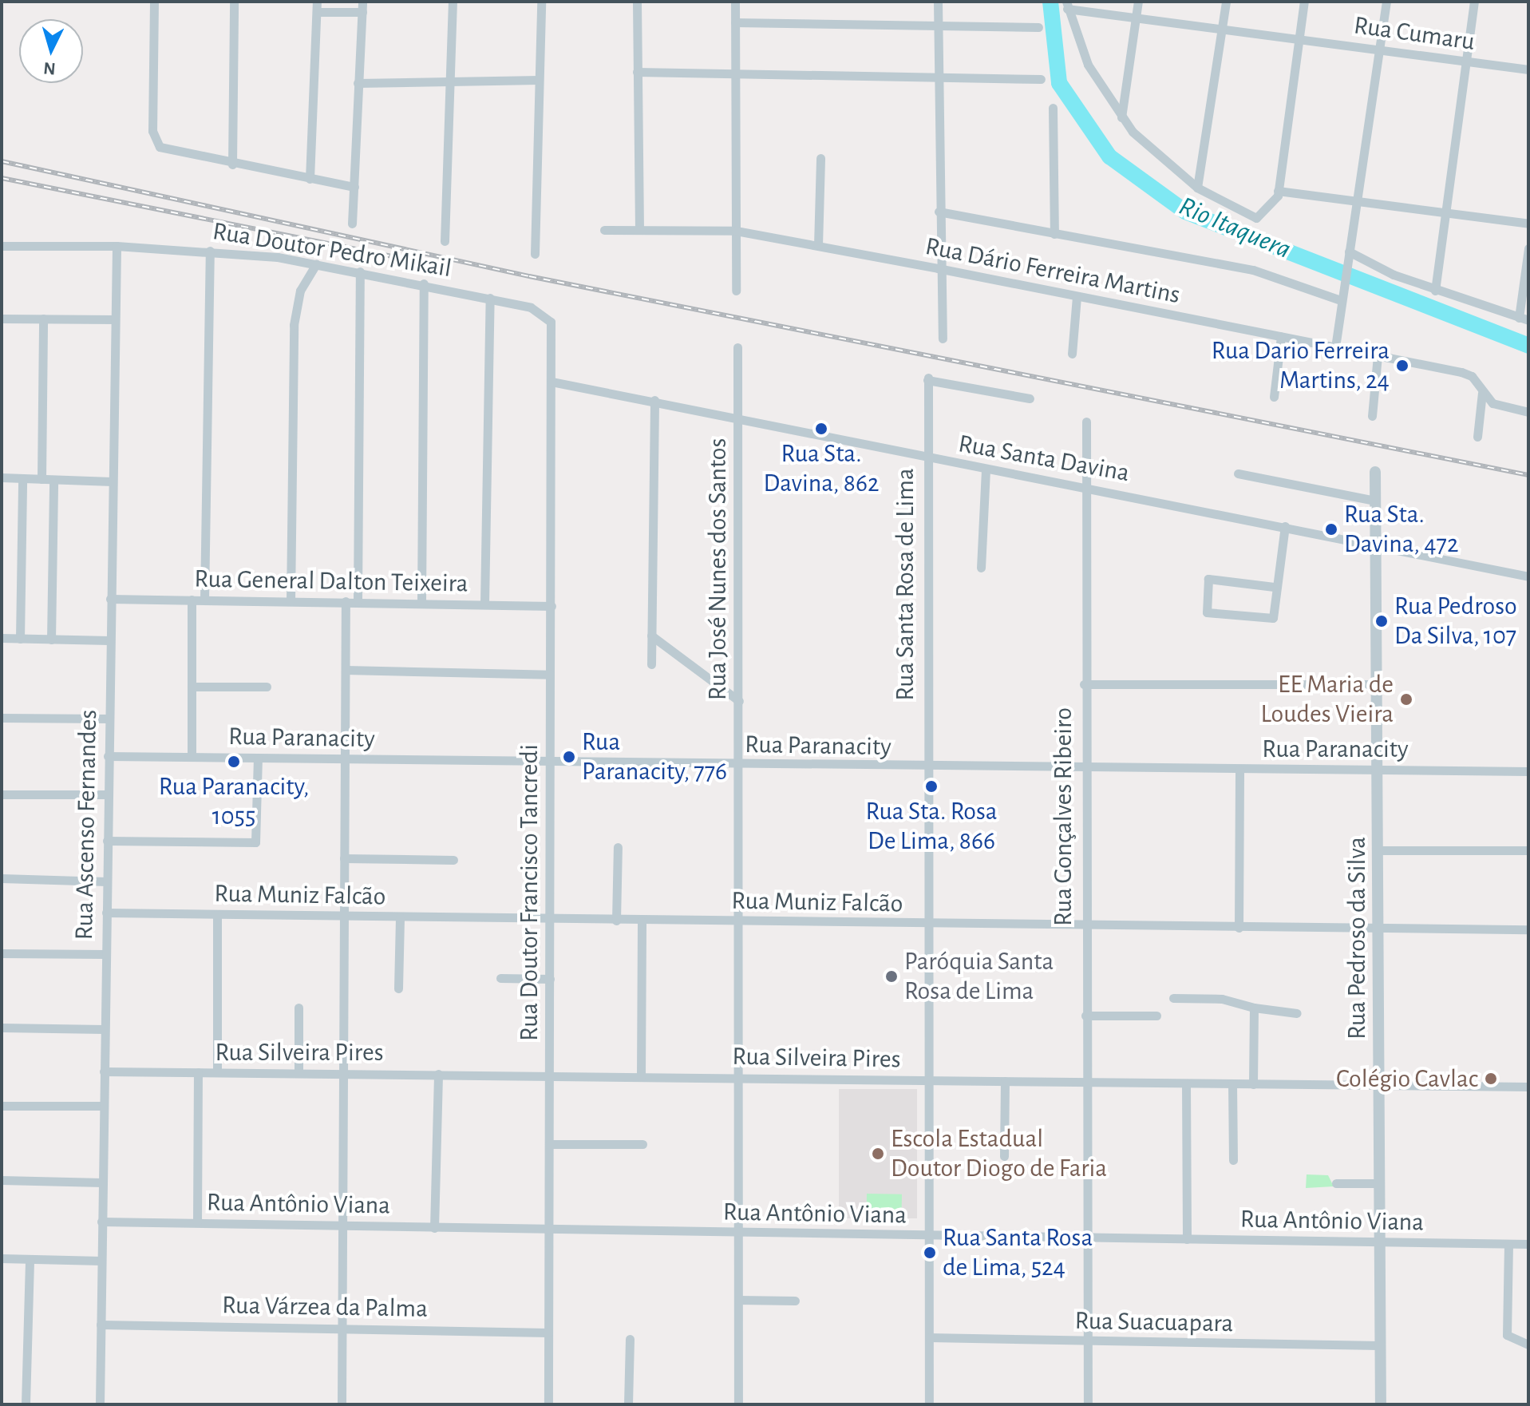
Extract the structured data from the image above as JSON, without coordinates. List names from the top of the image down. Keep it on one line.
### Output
{"streets":{"street":["Rua Cumaru","Rua Doutor Pedro Mikail","Rua Dário Ferreira Martins","Rua Santa Davina","Rua José Nunes dos Santos","Rua General Dalton Teixeira","Rua Santa Rosa de Lima","Rua Paranacity","Rua Gonçalves Ribeiro","Rua Ascenso Fernandes","Rua Doutor Francisco Tancredi","Rua Muniz Falcão","Rua Pedroso da Silva","Rua Silveira Pires","Rua Antônio Viana","Rua Várzea da Palma","Rua Suacuapara"]},"crossings":[["Rua Doutor Pedro Mikail","Rua Santa Davina"],["Rua Doutor Pedro Mikail","Rua Ascenso Fernandes"],["Rua Doutor Pedro Mikail","Rua Doutor Francisco Tancredi"],["Rua Santa Davina","Rua José Nunes dos Santos"],["Rua Santa Davina","Rua Santa Rosa de Lima"],["Rua Santa Davina","Rua Gonçalves Ribeiro"],["Rua Santa Davina","Rua Doutor Francisco Tancredi"],["Rua Santa Davina","Rua Pedroso da Silva"],["Rua José Nunes dos Santos","Rua Paranacity"],["Rua José Nunes dos Santos","Rua Muniz Falcão"],["Rua José Nunes dos Santos","Rua Silveira Pires"],["Rua José Nunes dos Santos","Rua Antônio Viana"],["Rua General Dalton Teixeira","Rua Ascenso Fernandes"],["Rua General Dalton Teixeira","Rua Doutor Francisco Tancredi"],["Rua Santa Rosa de Lima","Rua Paranacity"],["Rua Santa Rosa de Lima","Rua Muniz Falcão"],["Rua Santa Rosa de Lima","Rua Silveira Pires"],["Rua Santa Rosa de Lima","Rua Antônio Viana"],["Rua Santa Rosa de Lima","Rua Suacuapara"],["Rua Paranacity","Rua Gonçalves Ribeiro"],["Rua Paranacity","Rua Ascenso Fernandes"],["Rua Paranacity","Rua Doutor Francisco Tancredi"],["Rua Paranacity","Rua Pedroso da Silva"],["Rua Gonçalves Ribeiro","Rua Muniz Falcão"],["Rua Gonçalves Ribeiro","Rua Silveira Pires"],["Rua Gonçalves Ribeiro","Rua Antônio Viana"],["Rua Gonçalves Ribeiro","Rua Suacuapara"],["Rua Ascenso Fernandes","Rua Muniz Falcão"],["Rua Ascenso Fernandes","Rua Silveira Pires"],["Rua Ascenso Fernandes","Rua Antônio Viana"],["Rua Ascenso Fernandes","Rua Várzea da Palma"],["Rua Doutor Francisco Tancredi","Rua Muniz Falcão"],["Rua Doutor Francisco Tancredi","Rua Silveira Pires"],["Rua Doutor Francisco Tancredi","Rua Antônio Viana"],["Rua Doutor Francisco Tancredi","Rua Várzea da Palma"],["Rua Muniz Falcão","Rua Pedroso da Silva"],["Rua Pedroso da Silva","Rua Silveira Pires"],["Rua Pedroso da Silva","Rua Antônio Viana"],["Rua Pedroso da Silva","Rua Suacuapara"]],"water":["Rio Itaquera"],"places":["Rua Dario Ferreira Martins, 24","Rua Sta. Davina, 862","Rua Sta. Davina, 472","Rua Pedroso Da Silva, 107","EE Maria de Loudes Vieira","Rua Paranacity, 776","Rua Paranacity, 1055","Rua Sta. Rosa De Lima, 866","Paróquia Santa Rosa de Lima","Colégio Cavlac","Escola Estadual Doutor Diogo de Faria","Rua Santa Rosa de Lima, 524"],"north":"bottom"}
